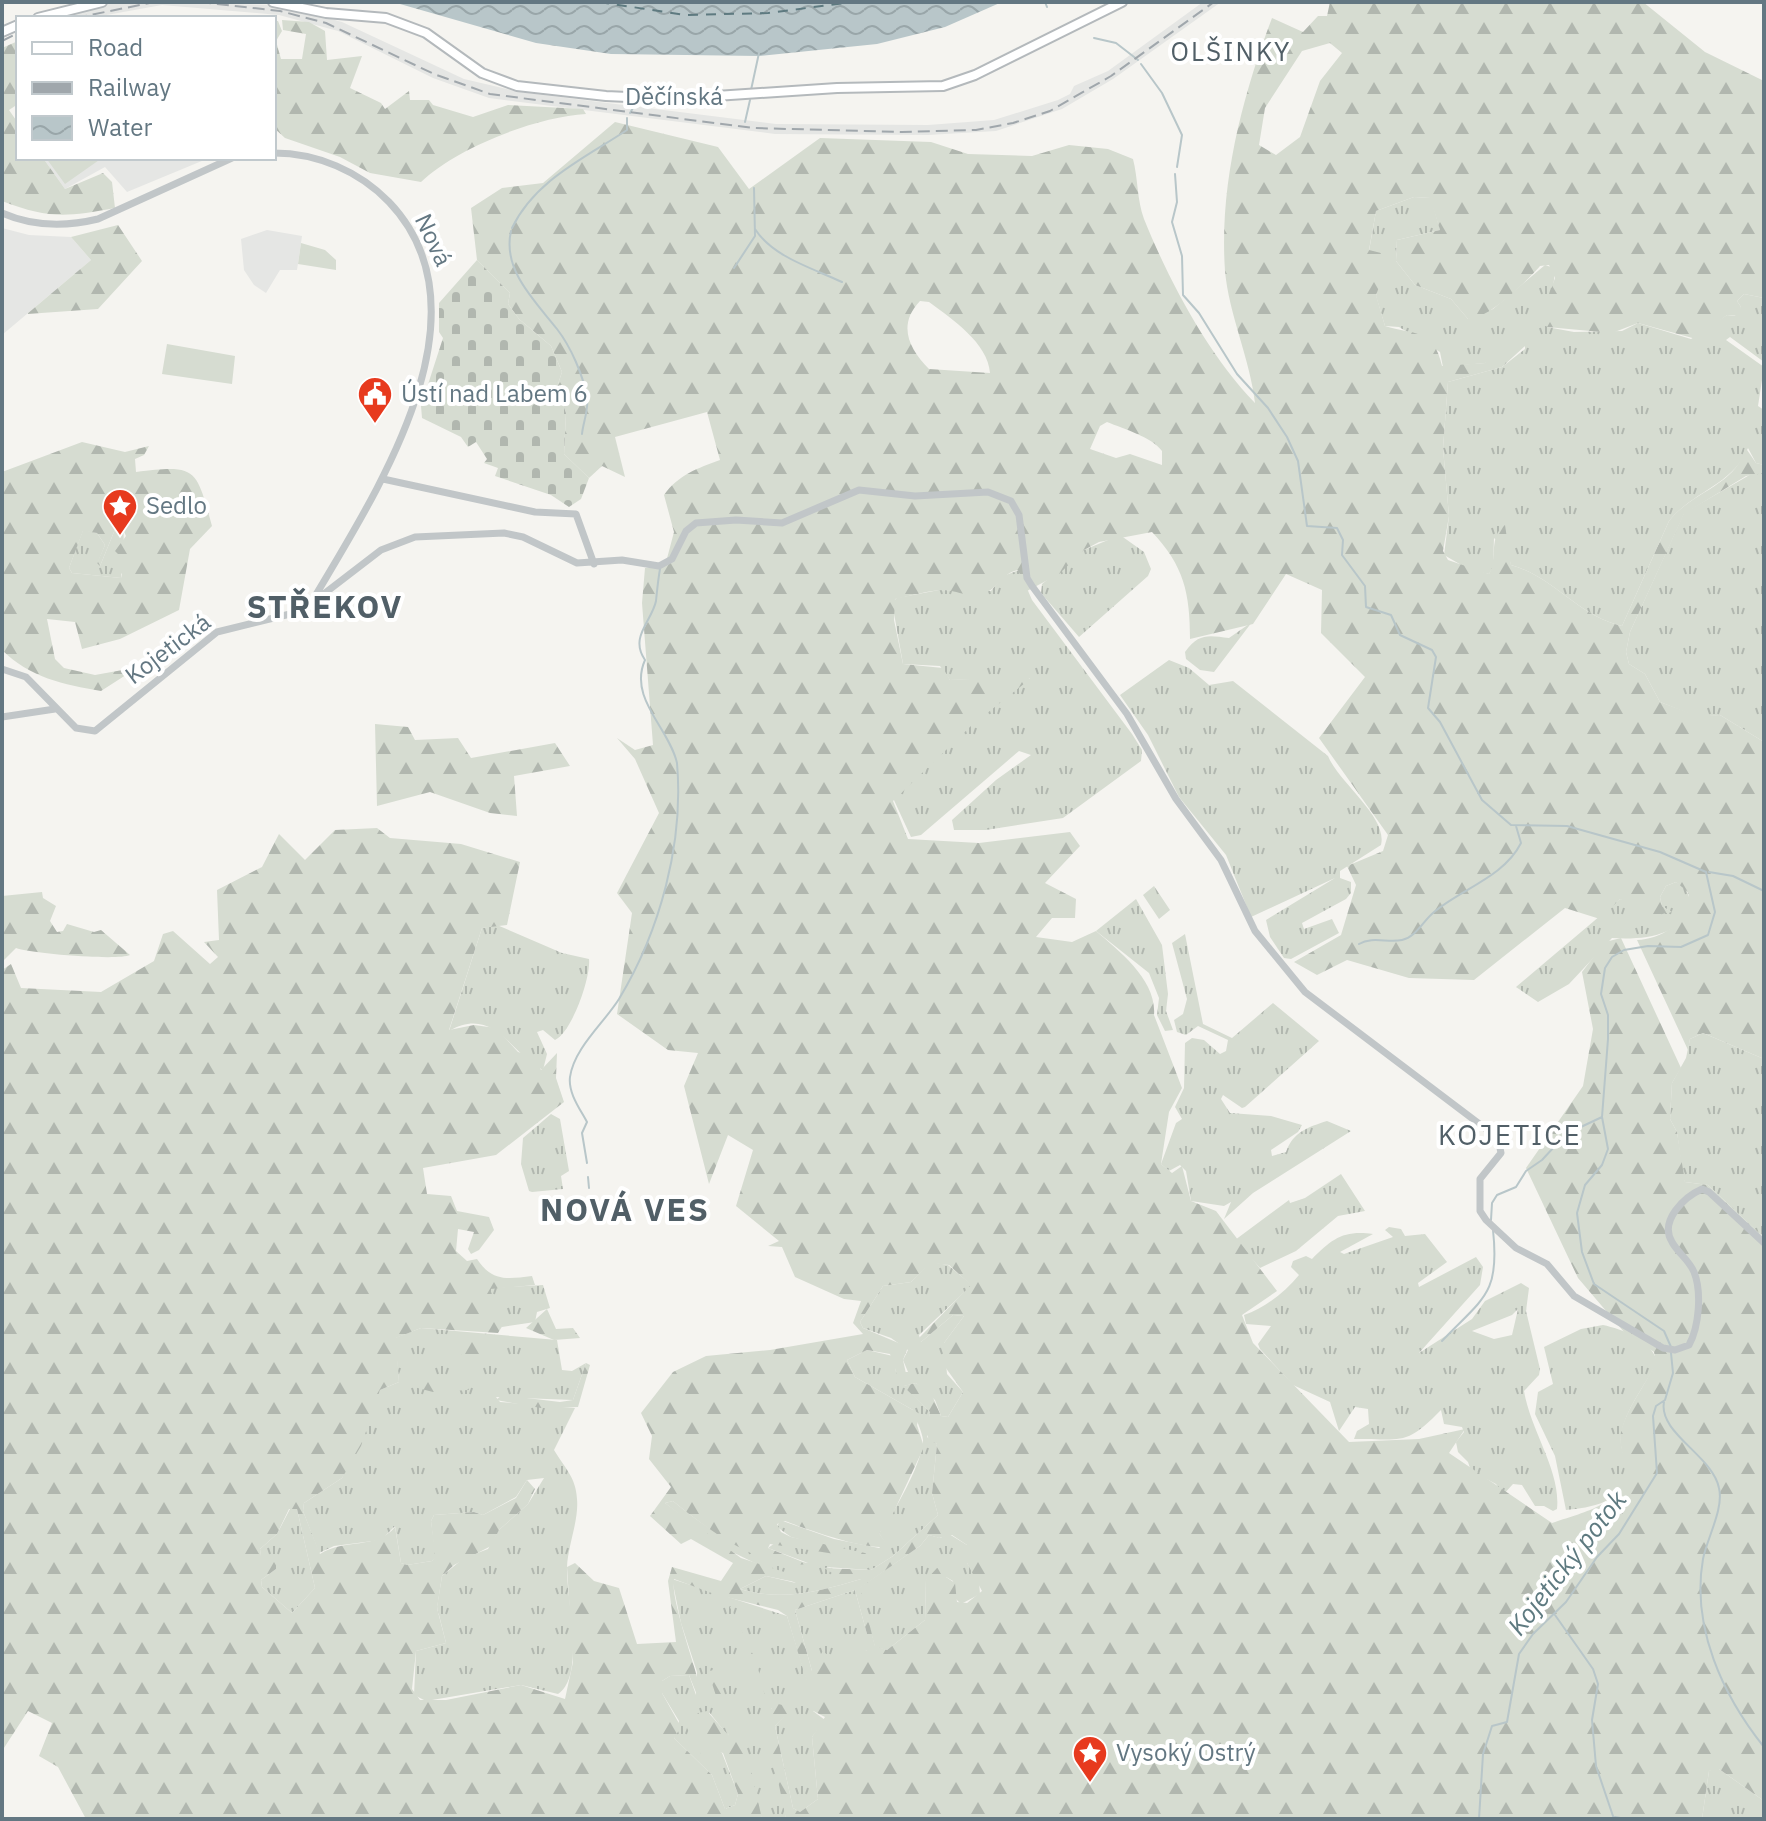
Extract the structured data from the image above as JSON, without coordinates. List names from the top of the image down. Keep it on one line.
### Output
{"streets":{"main road":["Děčínská"],"street":["Nová","Kojetická"]},"crossings":[["Nová","Kojetická"]],"districts":["OLŠINKY","STŘEKOV","KOJETICE","NOVÁ VES"],"water":["Kojetický potok"],"places":{"public building":["Ústí nad Labem 6"],"place":["Sedlo","Vysoký Ostrý"]},"legend":["Road","Railway","Water"]}
